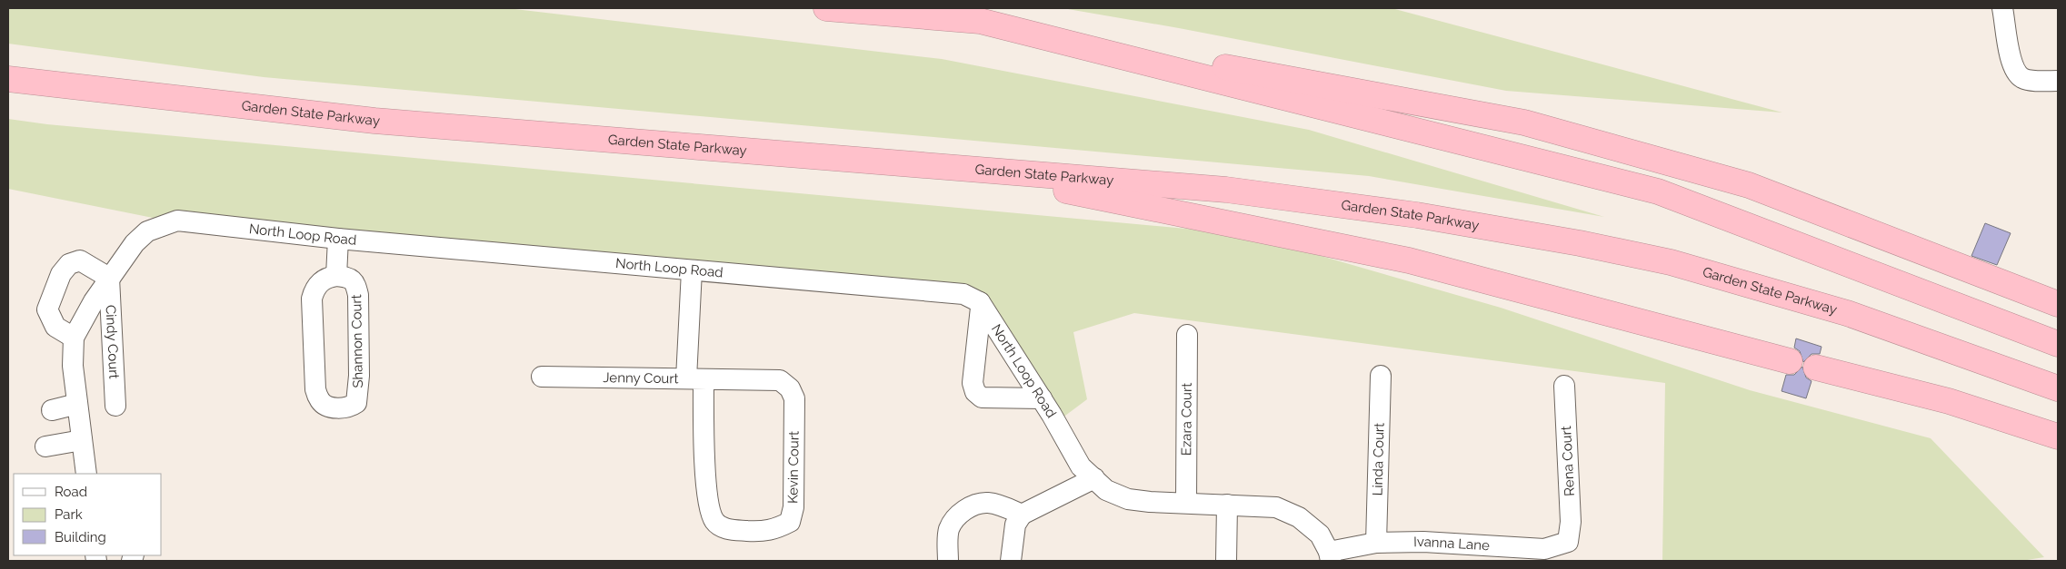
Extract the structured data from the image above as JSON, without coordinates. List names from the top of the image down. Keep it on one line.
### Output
{"streets":{"highway":["Garden State Parkway"],"street":["North Loop Road","Shannon Court","Cindy Court","Jenny Court","Ezara Court","Linda Court","Rena Court","Kevin Court","Ivanna Lane"]},"crossings":[["North Loop Road","Cindy Court"],["North Loop Road","Jenny Court"],["North Loop Road","Ezara Court"],["North Loop Road","Ivanna Lane"],["Jenny Court","Kevin Court"],["Linda Court","Ivanna Lane"],["Rena Court","Ivanna Lane"]],"legend":["Road","Park","Building"]}
